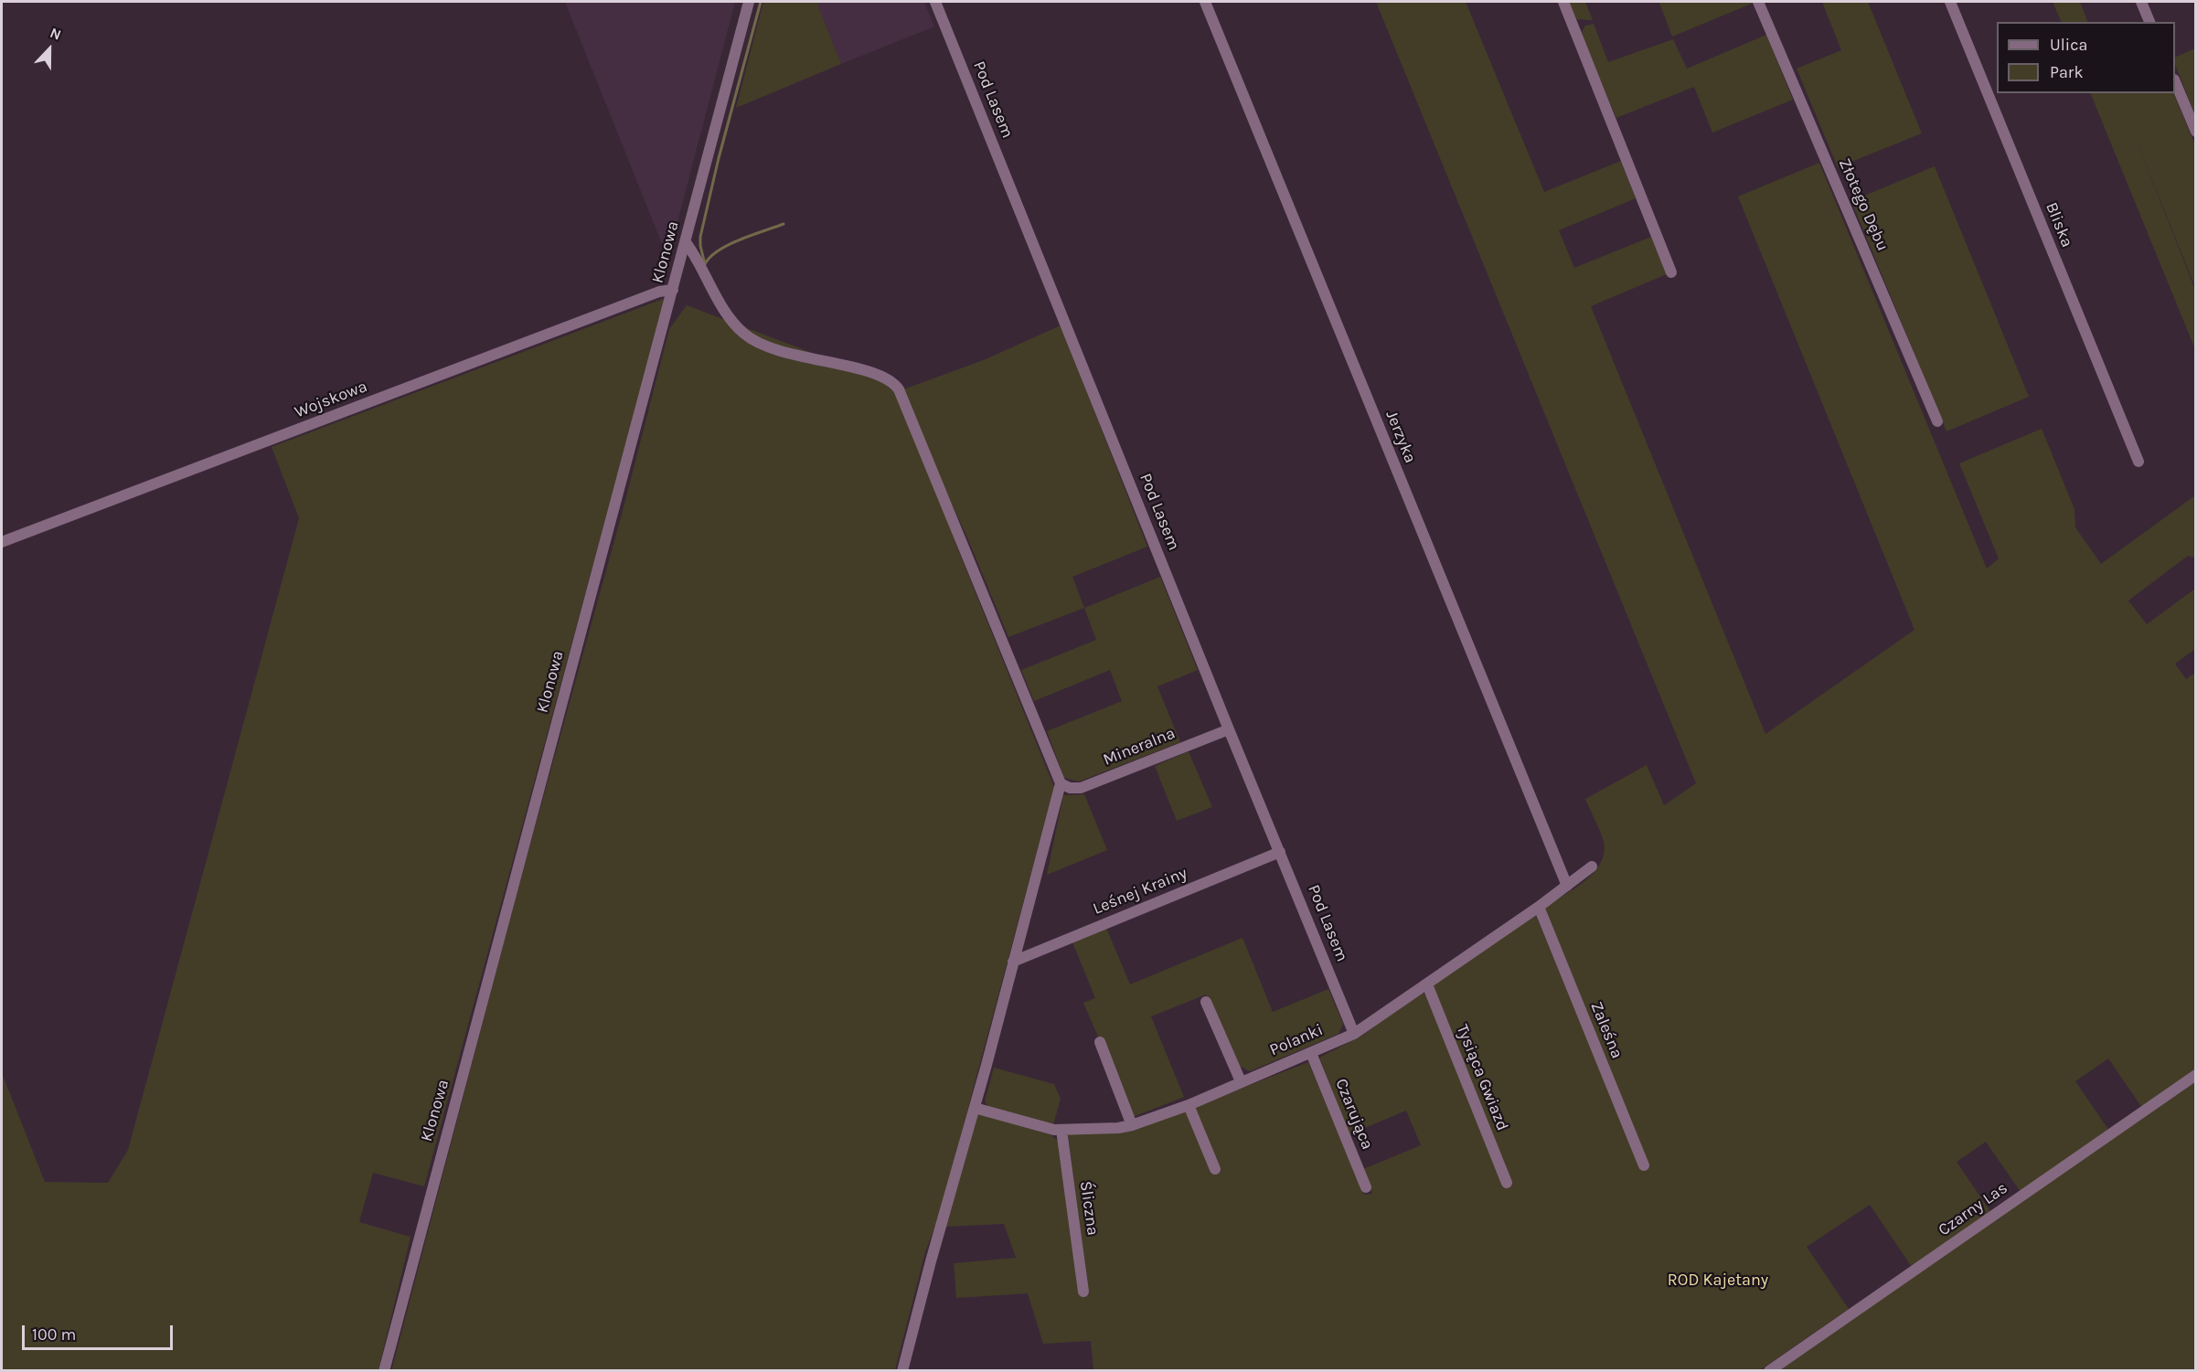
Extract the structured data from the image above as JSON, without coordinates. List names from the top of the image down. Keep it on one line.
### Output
{"streets":{"street":["Pod Lasem","Złotego Dębu","Bliska","Klonowa","Wojskowa","Jerzyka","Mineralna","Leśnej Krainy","Zaleśna","Polanki","Tysiąca Gwiazd","Czarująca","Śliczna","Czarny Las"]},"crossings":[["Pod Lasem","Mineralna"],["Pod Lasem","Leśnej Krainy"],["Pod Lasem","Polanki"],["Klonowa","Wojskowa"],["Jerzyka","Polanki"],["Zaleśna","Polanki"],["Polanki","Tysiąca Gwiazd"],["Polanki","Czarująca"],["Polanki","Śliczna"]],"parks":["ROD Kajetany"],"legend":["Ulica","Park"],"scale_bar":"100 m","north":"top"}
